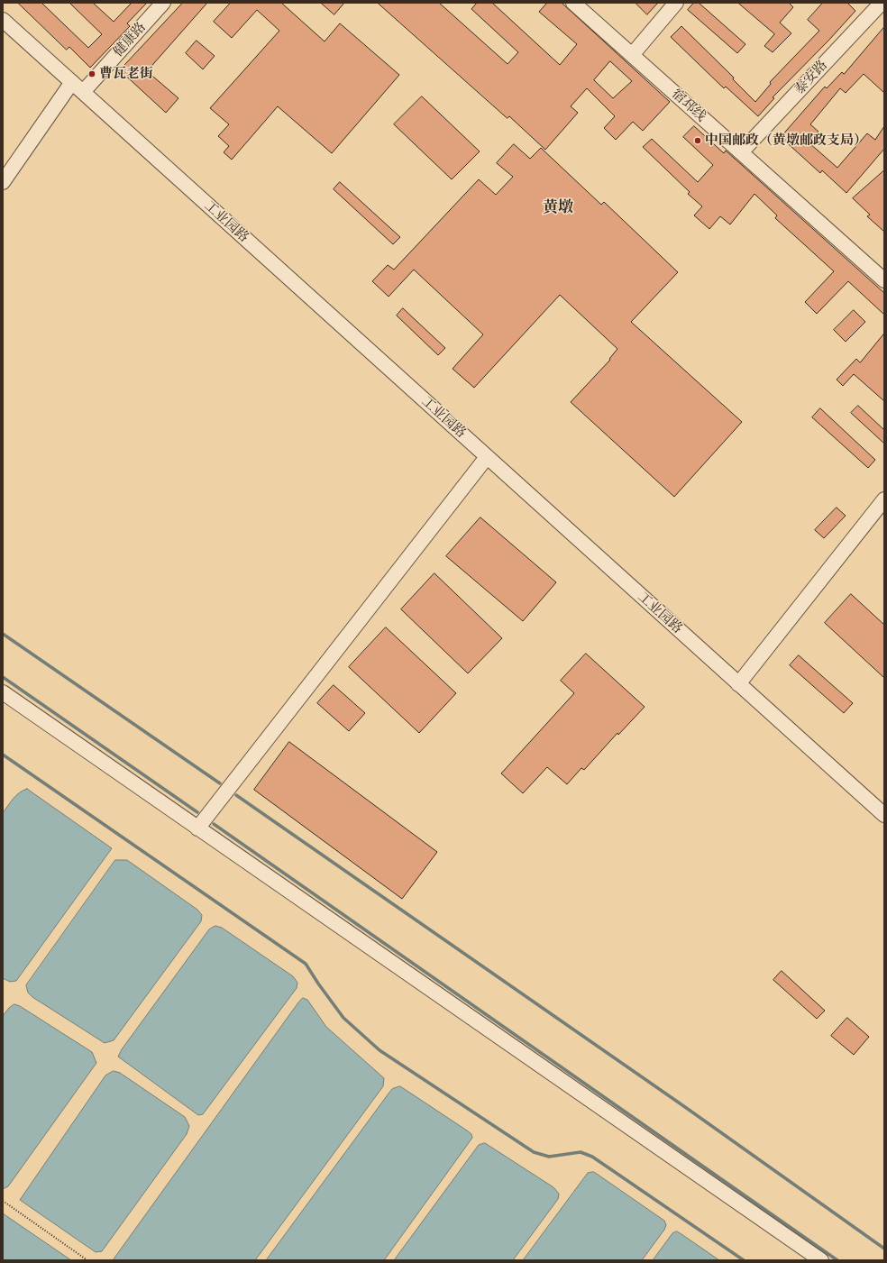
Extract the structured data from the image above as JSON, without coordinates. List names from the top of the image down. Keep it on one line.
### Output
{"streets":{"street":["健康路","泰安路","宿邳线","工业园路"]},"crossings":[["健康路","工业园路"],["泰安路","宿邳线"]],"districts":["黄墩"],"places":["曹瓦老街","中国邮政（黄墩邮政支局）"]}
